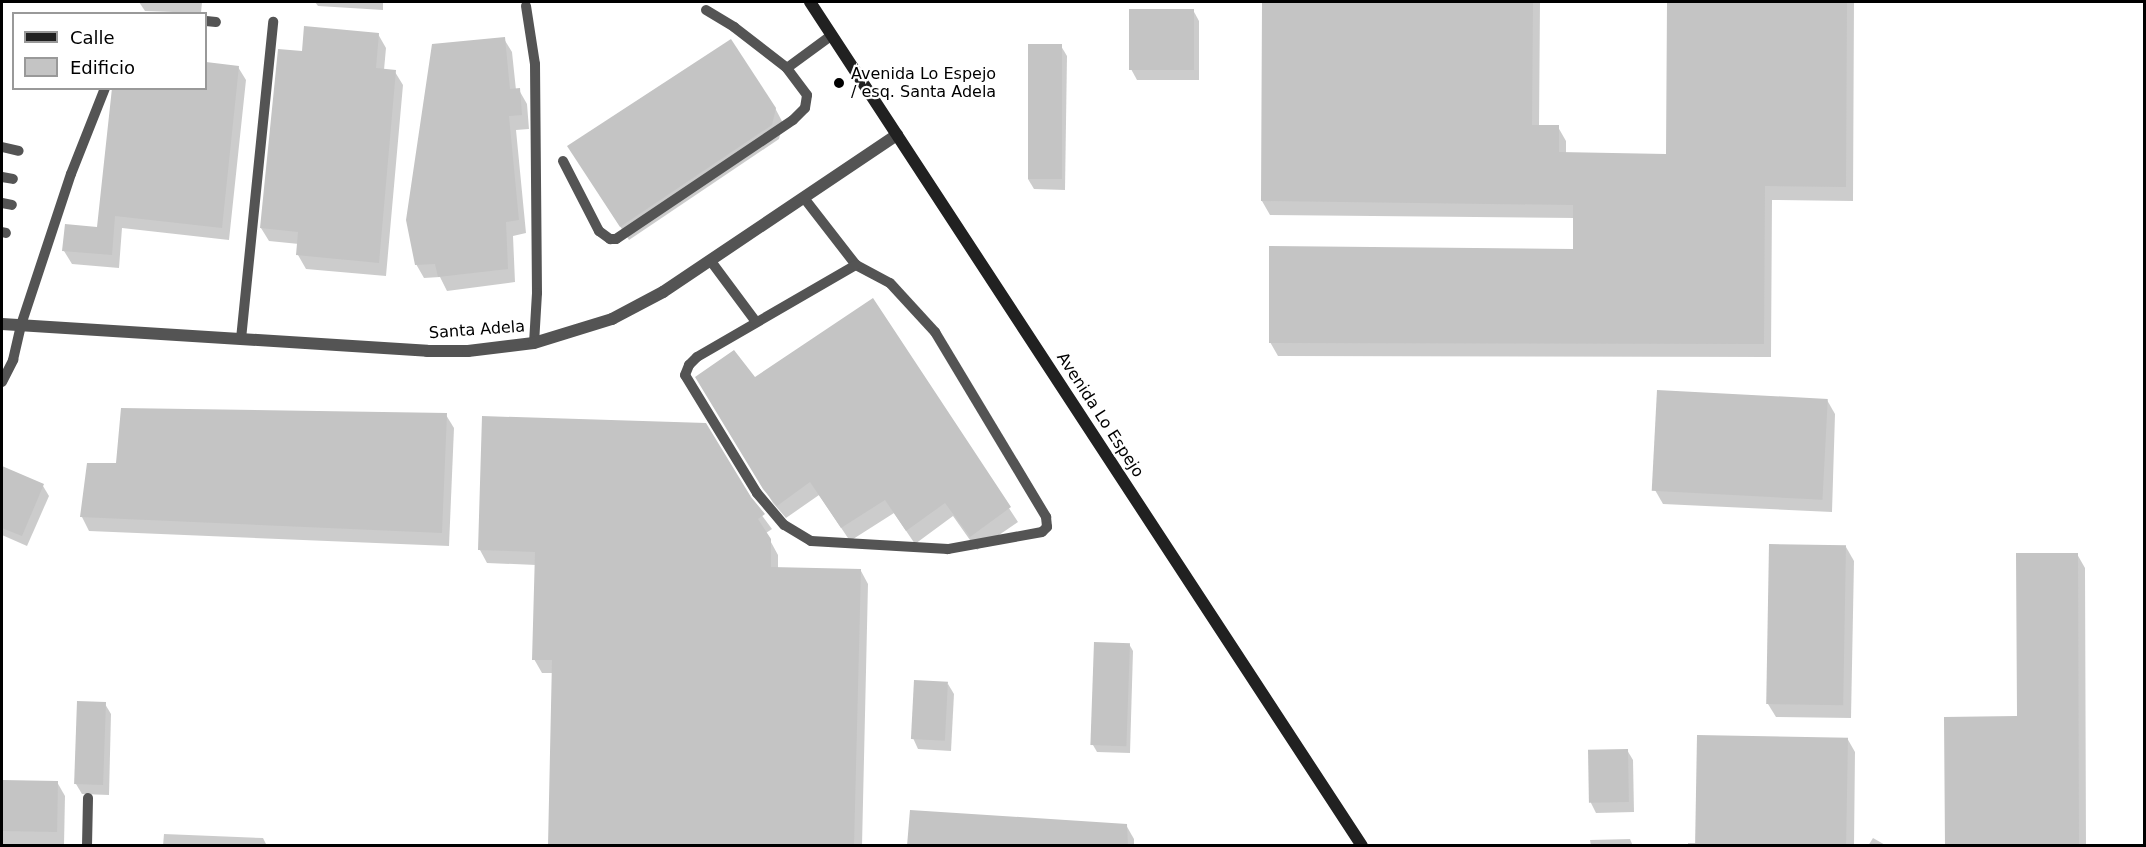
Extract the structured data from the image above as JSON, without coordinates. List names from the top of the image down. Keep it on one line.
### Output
{"streets":{"main road":["Avenida Lo Espejo"],"street":["Santa Adela"]},"crossings":[["Santa Adela","Avenida Lo Espejo"]],"places":["Avenida Lo Espejo / esq. Santa Adela"],"legend":["Calle","Edificio"]}
